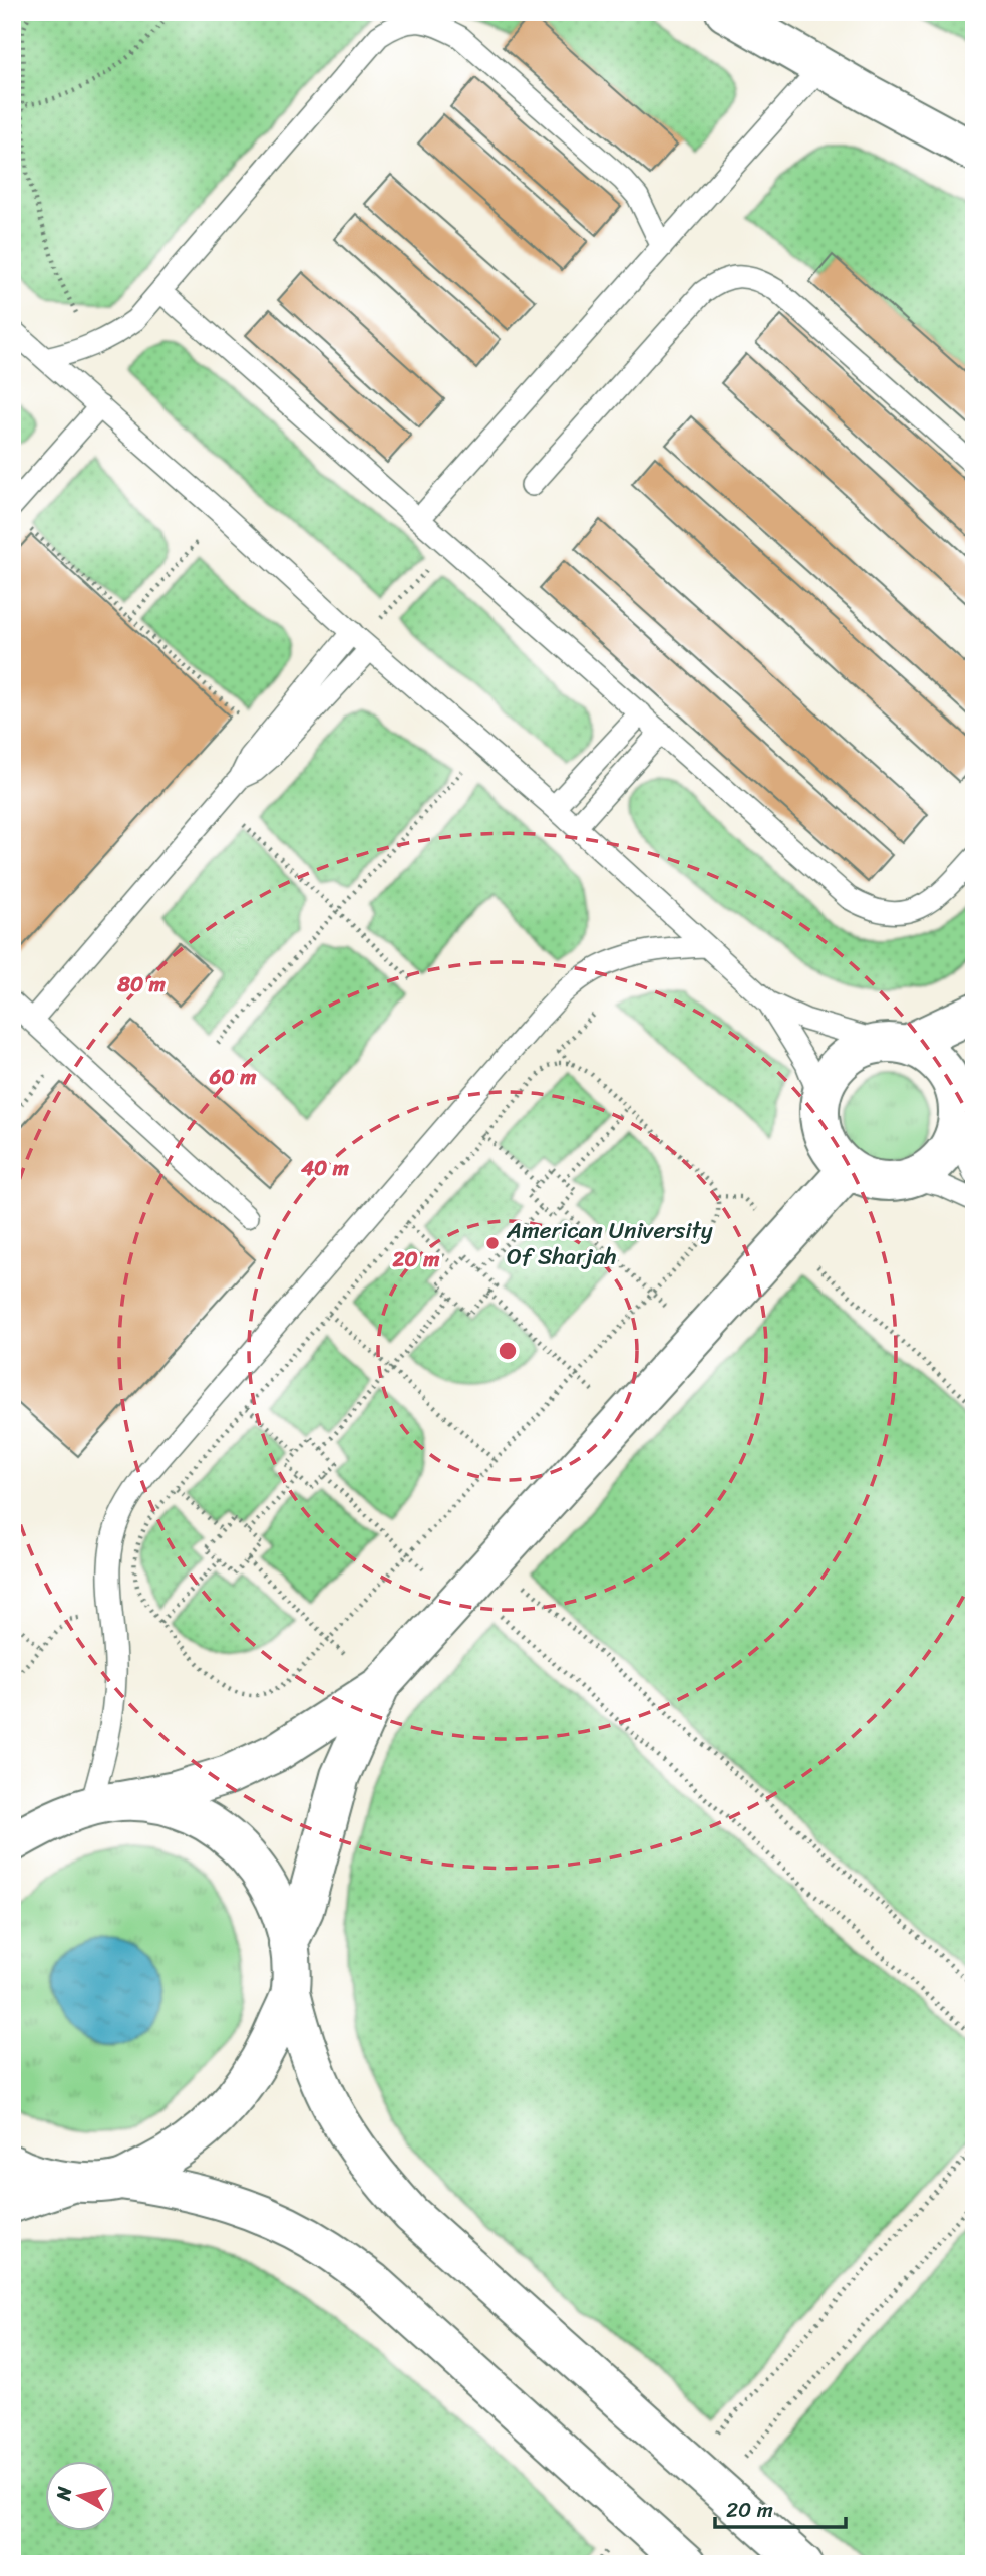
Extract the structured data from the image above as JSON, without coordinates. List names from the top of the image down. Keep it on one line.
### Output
{"places":["American University Of Sharjah"],"scale_bar":"20 m","north":"left","rings":["80 m","60 m","40 m","20 m"]}
